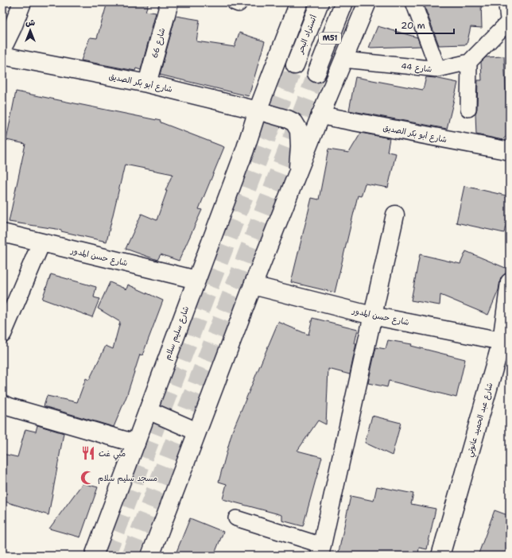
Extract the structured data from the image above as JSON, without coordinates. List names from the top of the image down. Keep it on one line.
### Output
{"streets":{"main road":["أتستراد البحر","M51","شارع 66","شارع أبو بكر الصديق","شارع حسن المدور","شارع سليم سلام","شارع عبد الحميد عانوتي"],"street":["شارع 44"]},"crossings":[["شارع 66","شارع أبو بكر الصديق"],["شارع أبو بكر الصديق","شارع سليم سلام"],["شارع حسن المدور","شارع سليم سلام"],["شارع حسن المدور","شارع عبد الحميد عانوتي"]],"places":{"restaurant":["مبي غت"],"mosque":["مسجد سليم سلام"]},"scale_bar":"20 m","north":"top"}
